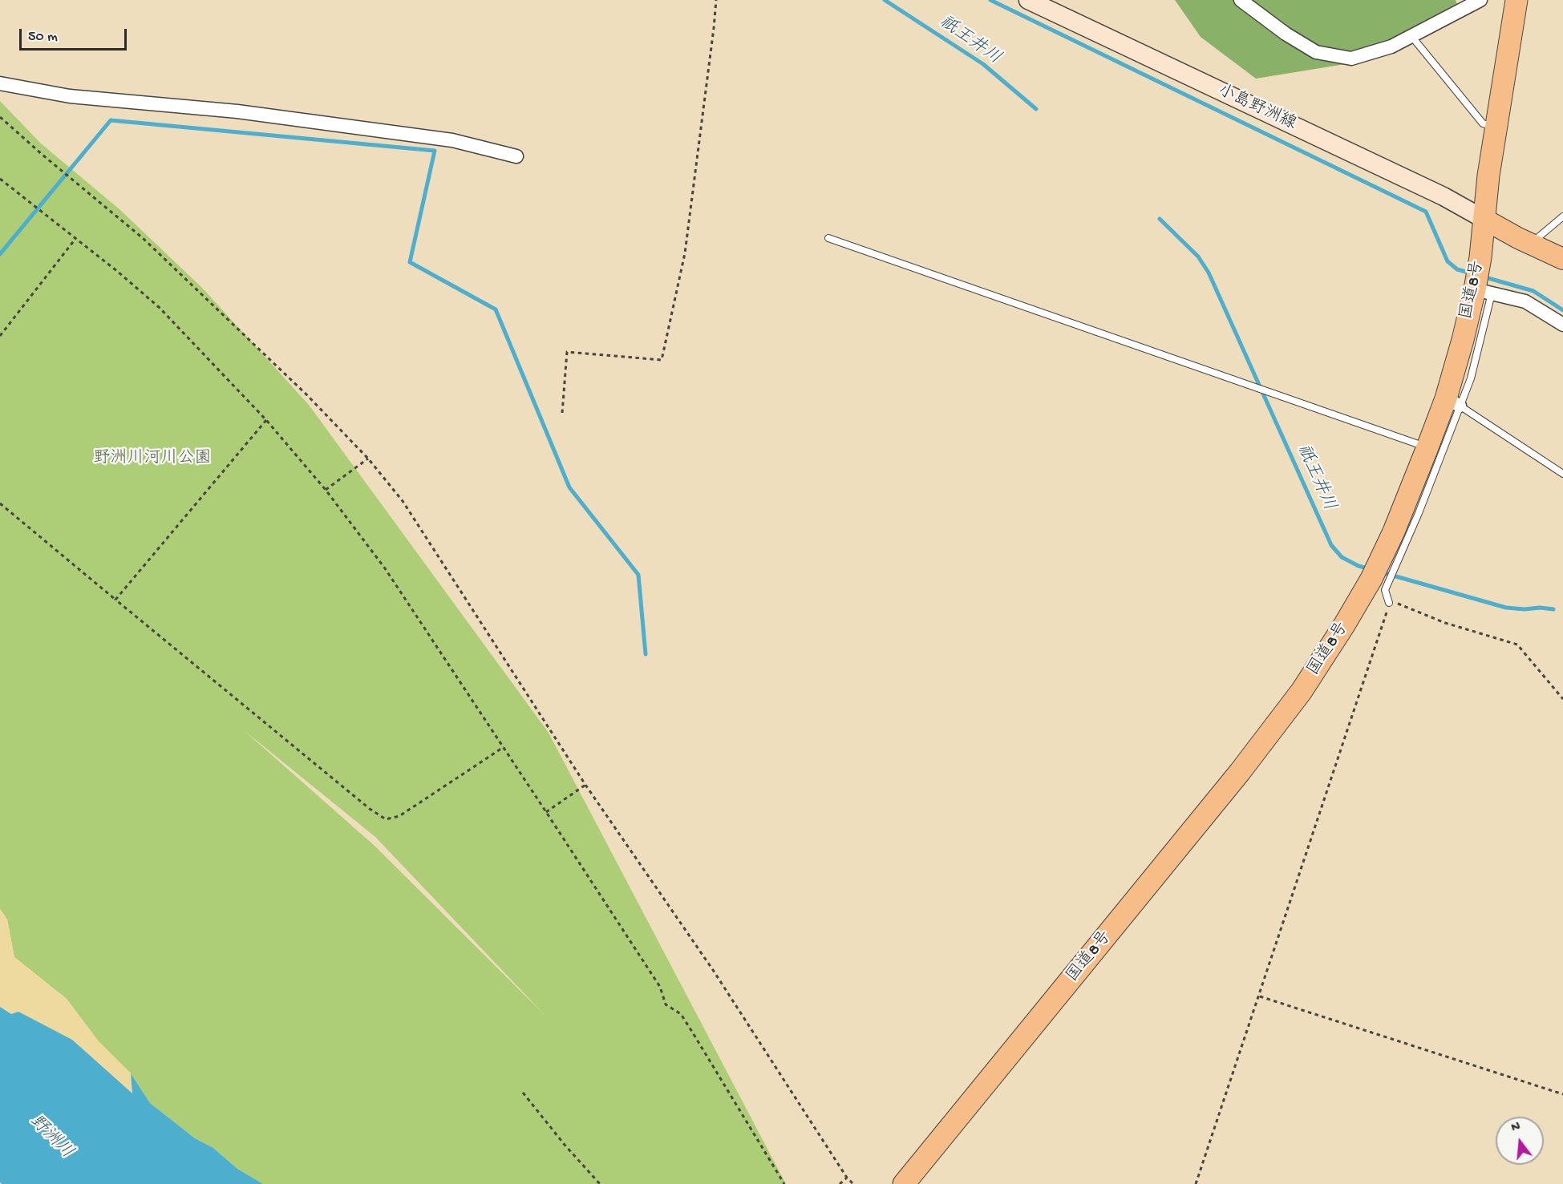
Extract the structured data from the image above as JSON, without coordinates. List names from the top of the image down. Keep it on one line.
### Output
{"streets":{"highway":["国道8号"],"main road":["小島野洲線"]},"crossings":[["小島野洲線","国道8号"]],"water":["祇王井川","野洲川"],"parks":["野洲川河川公園"],"scale_bar":"50 m","north":"top"}
